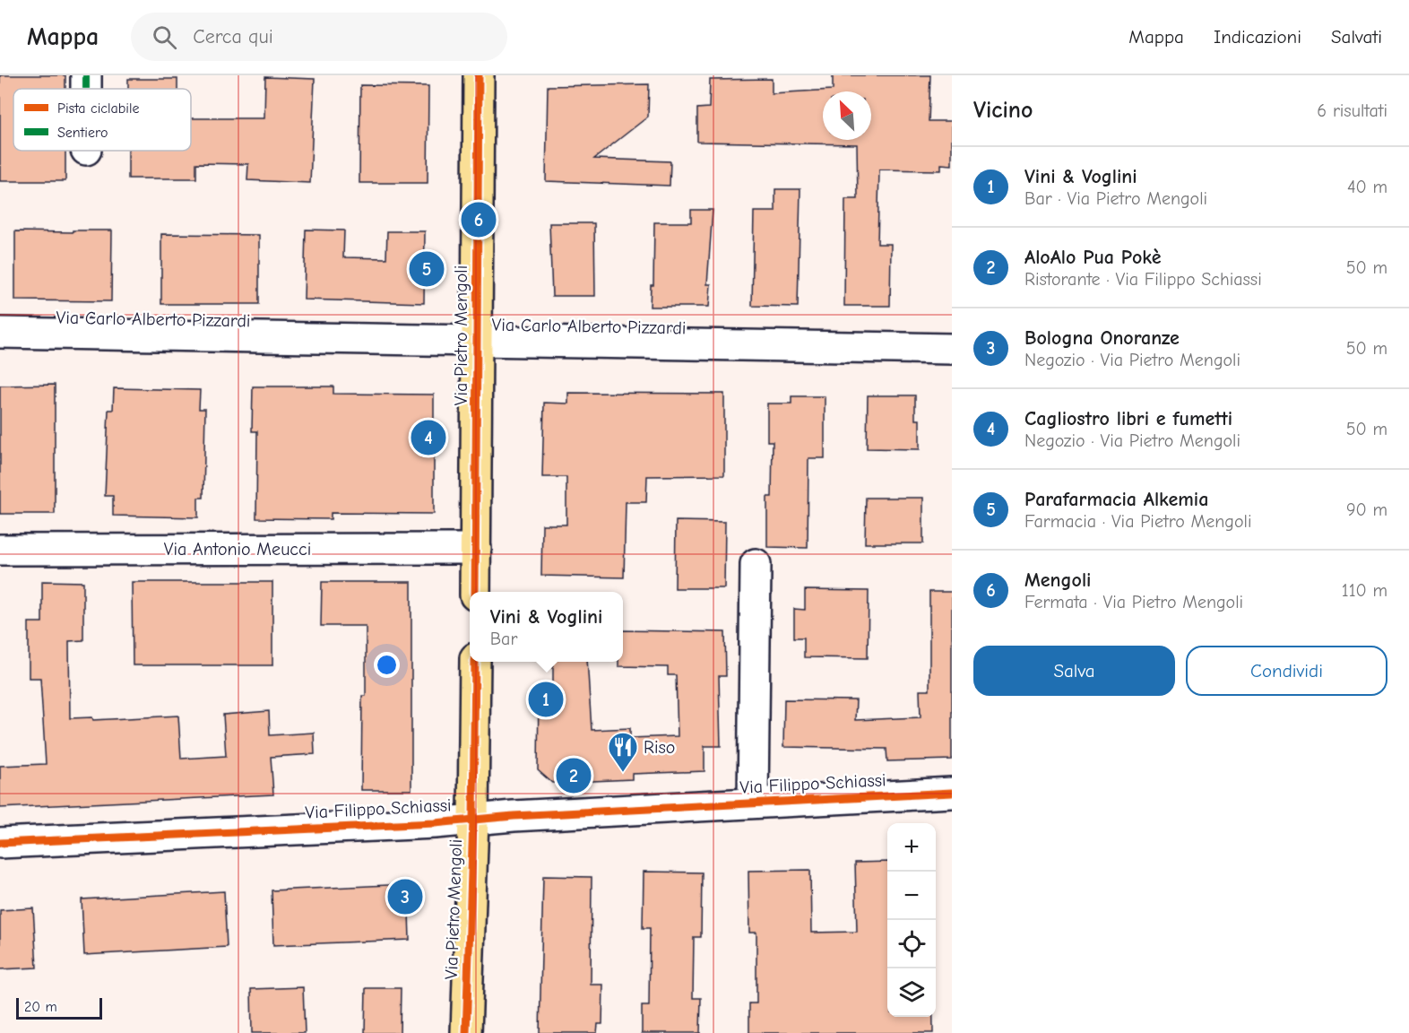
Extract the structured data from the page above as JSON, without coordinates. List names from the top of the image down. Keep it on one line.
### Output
{"streets":{"main road":["Via Pietro Mengoli"],"street":["Via Carlo Alberto Pizzardi","Via Antonio Meucci","Via Filippo Schiassi"]},"crossings":[["Via Carlo Alberto Pizzardi","Via Pietro Mengoli"],["Via Pietro Mengoli","Via Antonio Meucci"],["Via Pietro Mengoli","Via Filippo Schiassi"]],"places":{"restaurant":["Riso"]},"legend":["Pista ciclabile","Sentiero"],"scale_bar":"20 m","north":"top left","page":{"header":"Mappa","search":"Cerca qui","nav":["Mappa","Indicazioni","Salvati"],"heading":["Vicino","6 risultati"],"list":[{"mark":"1","name":"Vini & Voglini","note":"Bar · Via Pietro Mengoli","value":"40 m"},{"mark":"2","name":"AloAlo Pua Pokè","note":"Ristorante · Via Filippo Schiassi","value":"50 m"},{"mark":"3","name":"Bologna Onoranze","note":"Negozio · Via Pietro Mengoli","value":"50 m"},{"mark":"4","name":"Cagliostro libri e fumetti","note":"Negozio · Via Pietro Mengoli","value":"50 m"},{"mark":"5","name":"Parafarmacia Alkemia","note":"Farmacia · Via Pietro Mengoli","value":"90 m"},{"mark":"6","name":"Mengoli","note":"Fermata · Via Pietro Mengoli","value":"110 m"}],"pins":["6","5","4","1","2","3"],"popup":["Vini & Voglini","Bar"],"buttons":["Salva","Condividi"],"map_buttons":["+","−"],"scale":"20 m"}}
